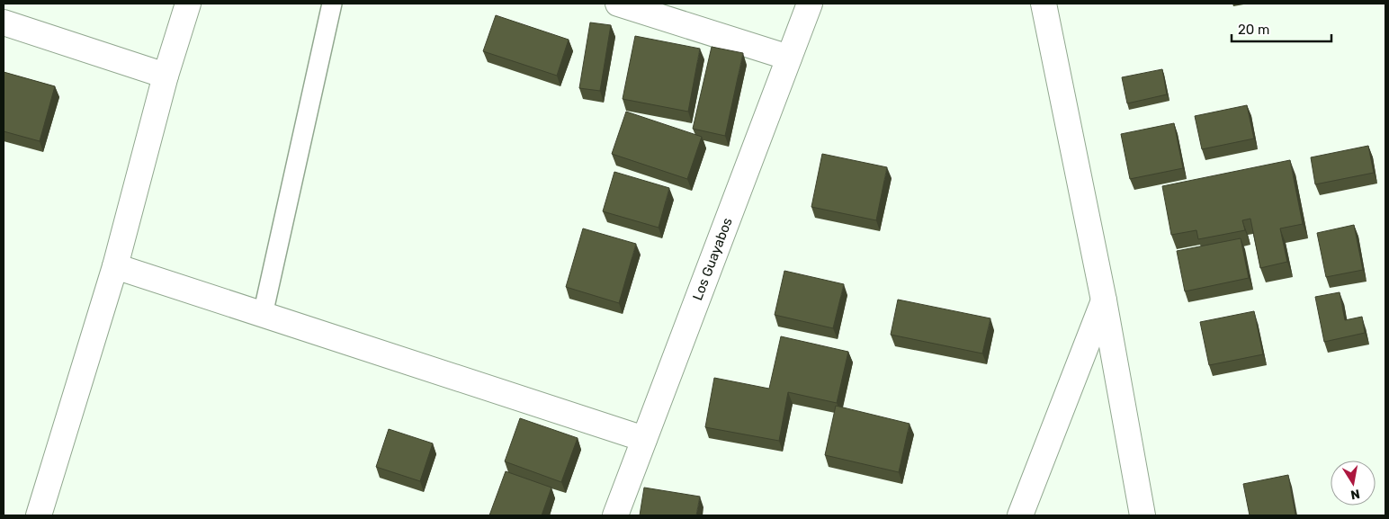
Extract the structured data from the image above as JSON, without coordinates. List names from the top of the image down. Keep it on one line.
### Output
{"streets":{"street":["Los Guayabos"]},"scale_bar":"20 m","north":"bottom"}
